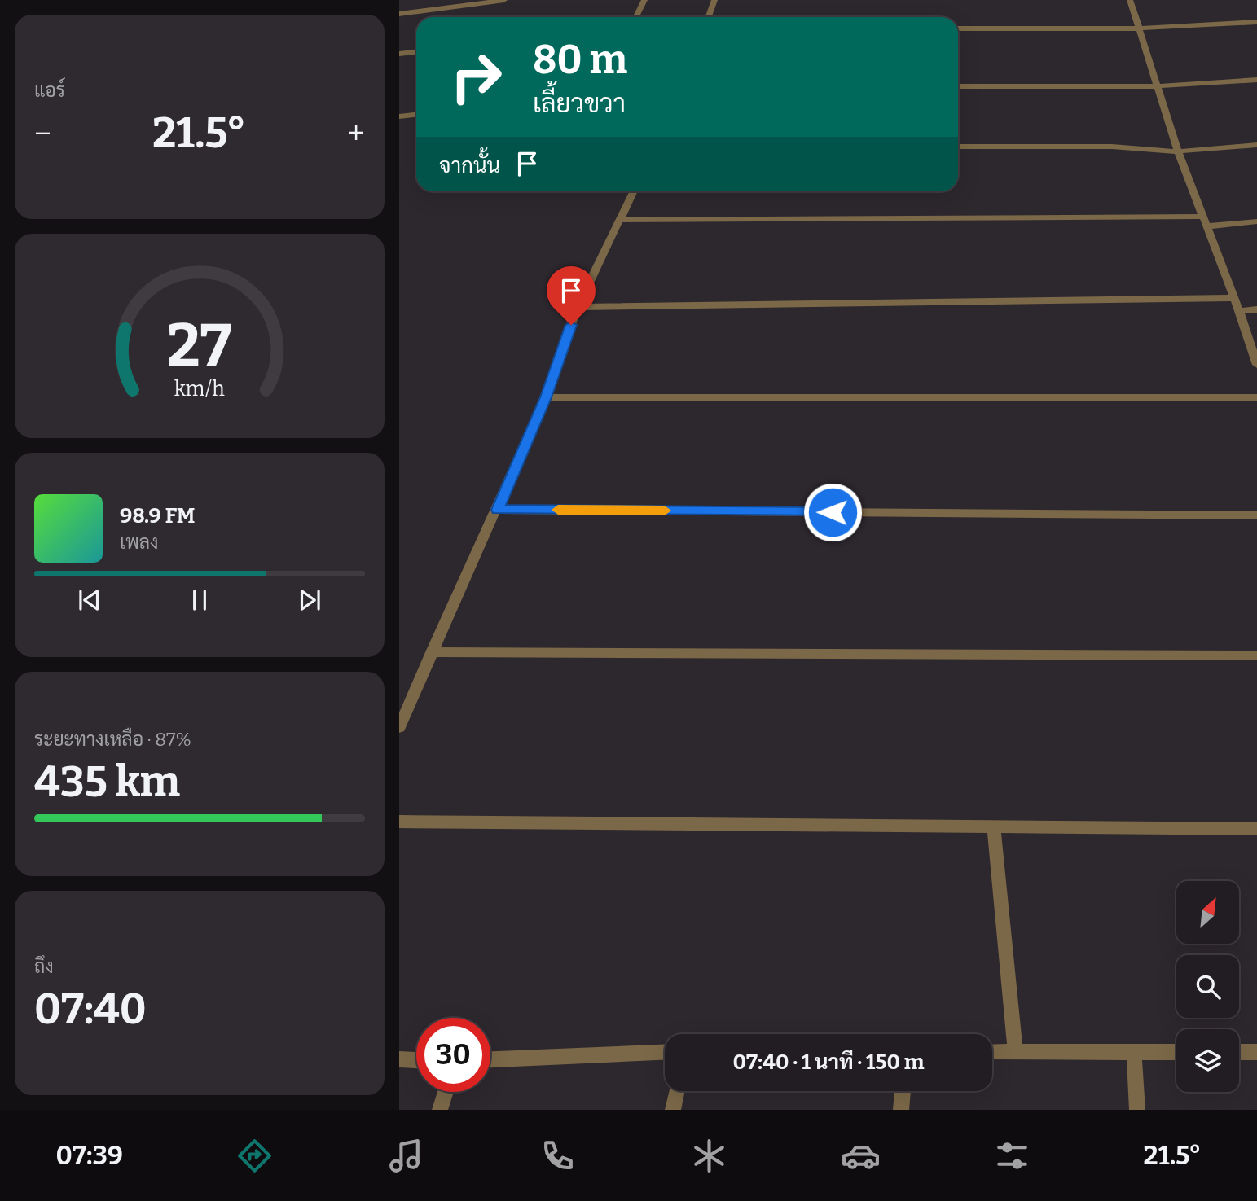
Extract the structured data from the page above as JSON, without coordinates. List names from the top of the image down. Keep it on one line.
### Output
{"north":"top right","page":{"tile":["แอร์",["ระยะทางเหลือ · 87%","435 km"],["ถึง","07:40"]],"turn":["80 m","เลี้ยวขวา"],"heat":["−","21.5°","+"],"then":"จากนั้น","song":["98.9 FM","เพลง"],"limit":"30","trip":"07:40 · 1 นาที · 150 m","tabs":["07:39","21.5°"],"gauge":["27","km/h"]}}
